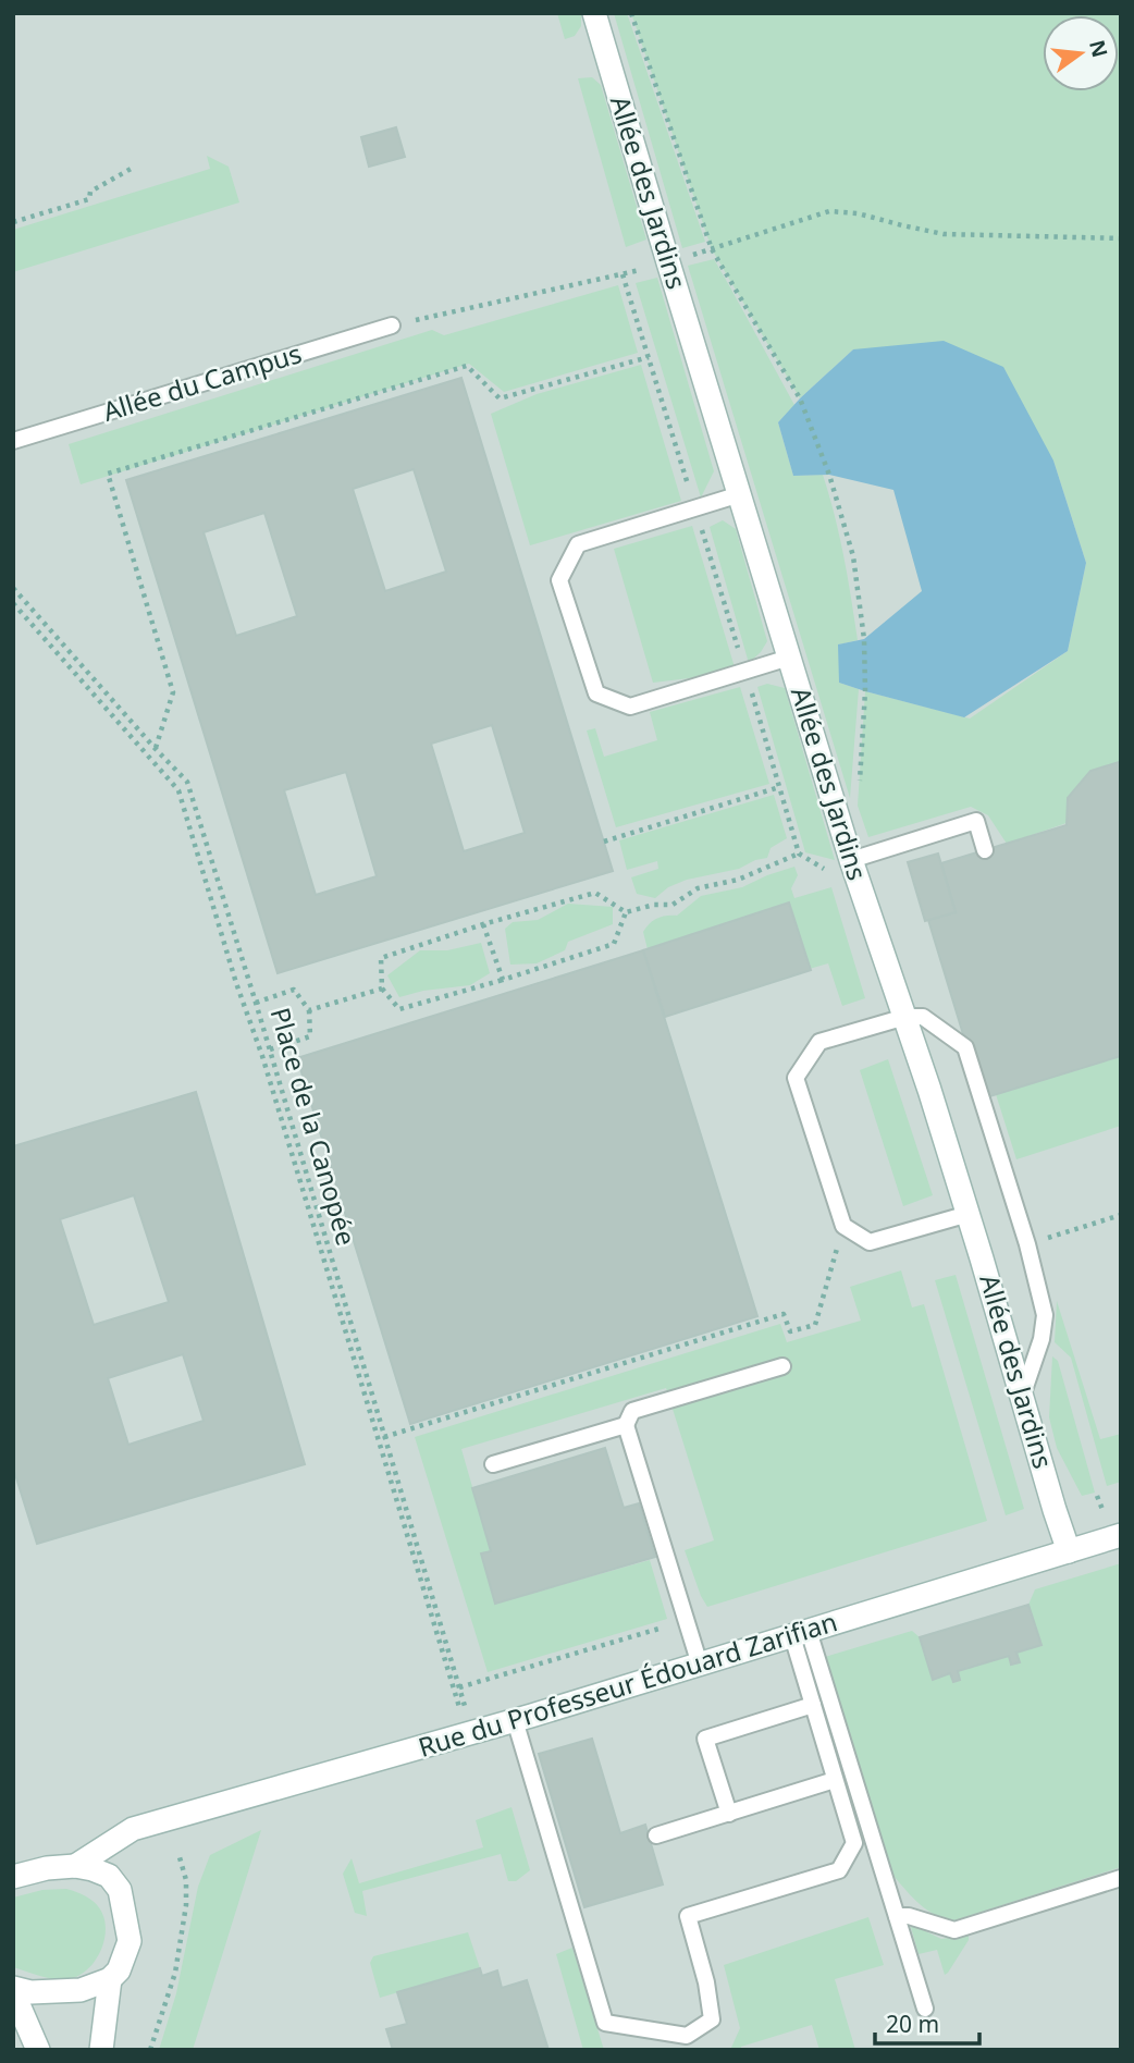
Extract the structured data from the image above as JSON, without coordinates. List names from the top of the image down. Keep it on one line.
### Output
{"streets":{"street":["Allée des Jardins","Rue du Professeur Édouard Zarifian"],"lane":["Allée du Campus"],"path":["Place de la Canopée"]},"crossings":[["Allée des Jardins","Rue du Professeur Édouard Zarifian"],["Place de la Canopée","Rue du Professeur Édouard Zarifian"]],"scale_bar":"20 m","north":"right"}
